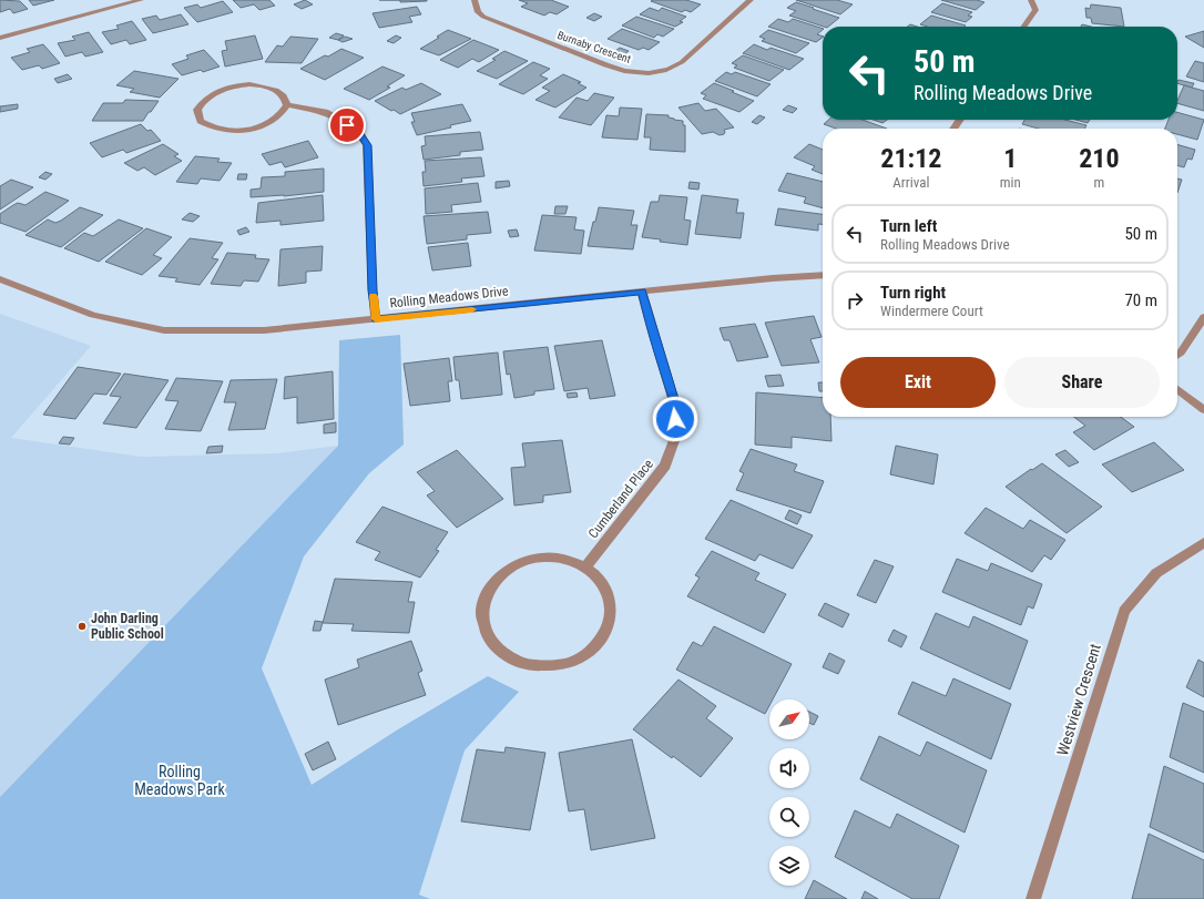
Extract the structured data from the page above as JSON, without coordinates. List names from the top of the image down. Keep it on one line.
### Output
{"streets":{"street":["Burnaby Crescent","Rolling Meadows Drive","Cumberland Place","Westview Crescent"]},"crossings":[["Rolling Meadows Drive","Cumberland Place"]],"parks":["Rolling Meadows Park"],"places":["John Darling Public School"],"north":"top right","page":{"turn":["50 m","Rolling Meadows Drive"],"eta":["21:12","Arrival","1","min","210","m"],"list":[{"name":"Turn left","note":"Rolling Meadows Drive","value":"50 m"},{"name":"Turn right","note":"Windermere Court","value":"70 m"}],"buttons":["Exit","Share"]}}
